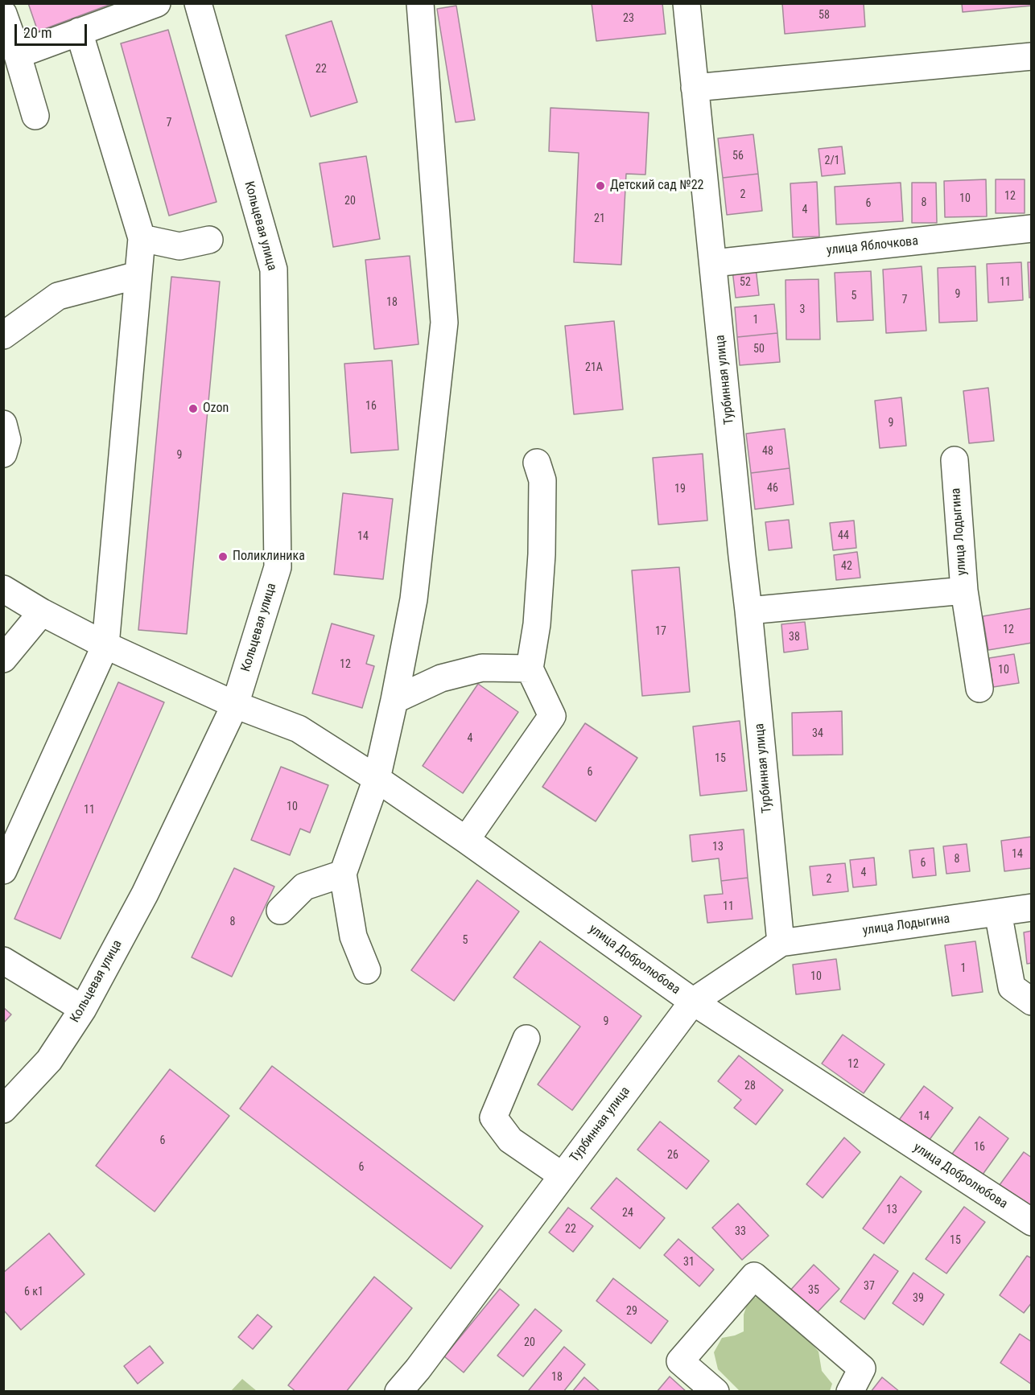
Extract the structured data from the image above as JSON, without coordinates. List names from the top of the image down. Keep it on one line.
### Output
{"streets":{"street":["Кольцевая улица","улица Яблочкова","Турбинная улица","улица Лодыгина","улица Добролюбова"]},"crossings":[["Кольцевая улица","улица Добролюбова"],["улица Яблочкова","Турбинная улица"],["Турбинная улица","улица Лодыгина"],["Турбинная улица","улица Добролюбова"]],"places":["Детский сад №22","Ozon","Поликлиника"],"house_numbers":["58","23","22","7","56","2/1","2","12","10","20","8","6","4","21","52","11","9","5","7","18","3","1","50","21А","16","9","48","9","46","19","44","14","42","12","17","38","12","10","34","4","15","6","10","11","13","14","8","6","4","2","11","8","5","1","10","9","12","28","14","6","16","26","6","13","24","22","33","15","31","37","35","6 к1","39","29","20","18"],"scale_bar":"20 m"}
